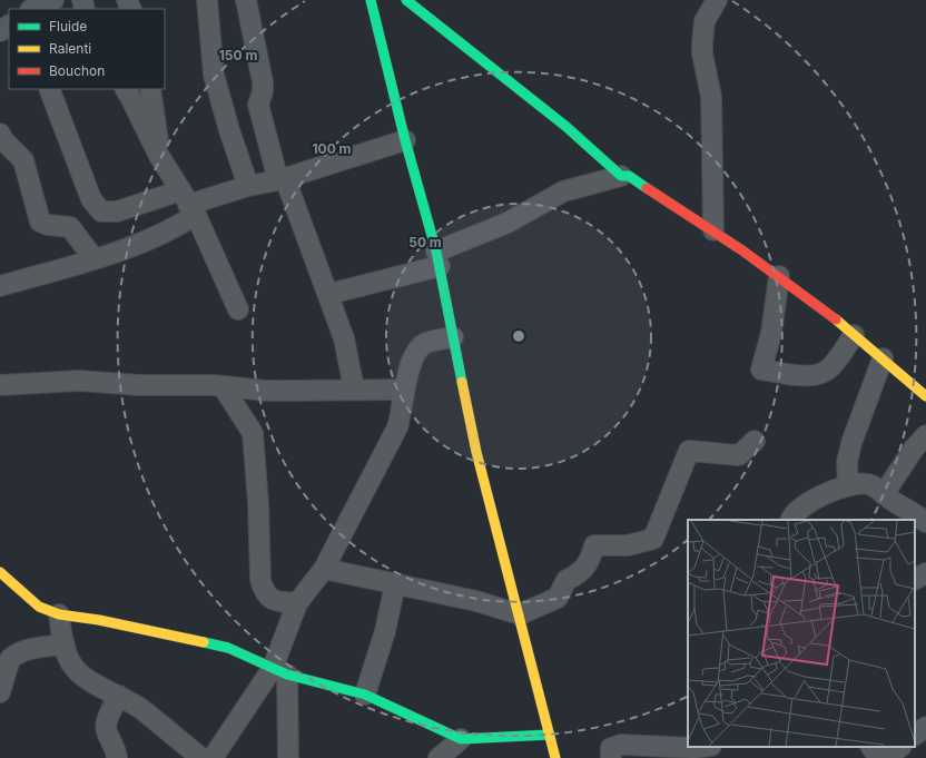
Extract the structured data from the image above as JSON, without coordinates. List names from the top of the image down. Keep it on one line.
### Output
{"legend":["Fluide","Ralenti","Bouchon"],"rings":["150 m","100 m","50 m"]}
